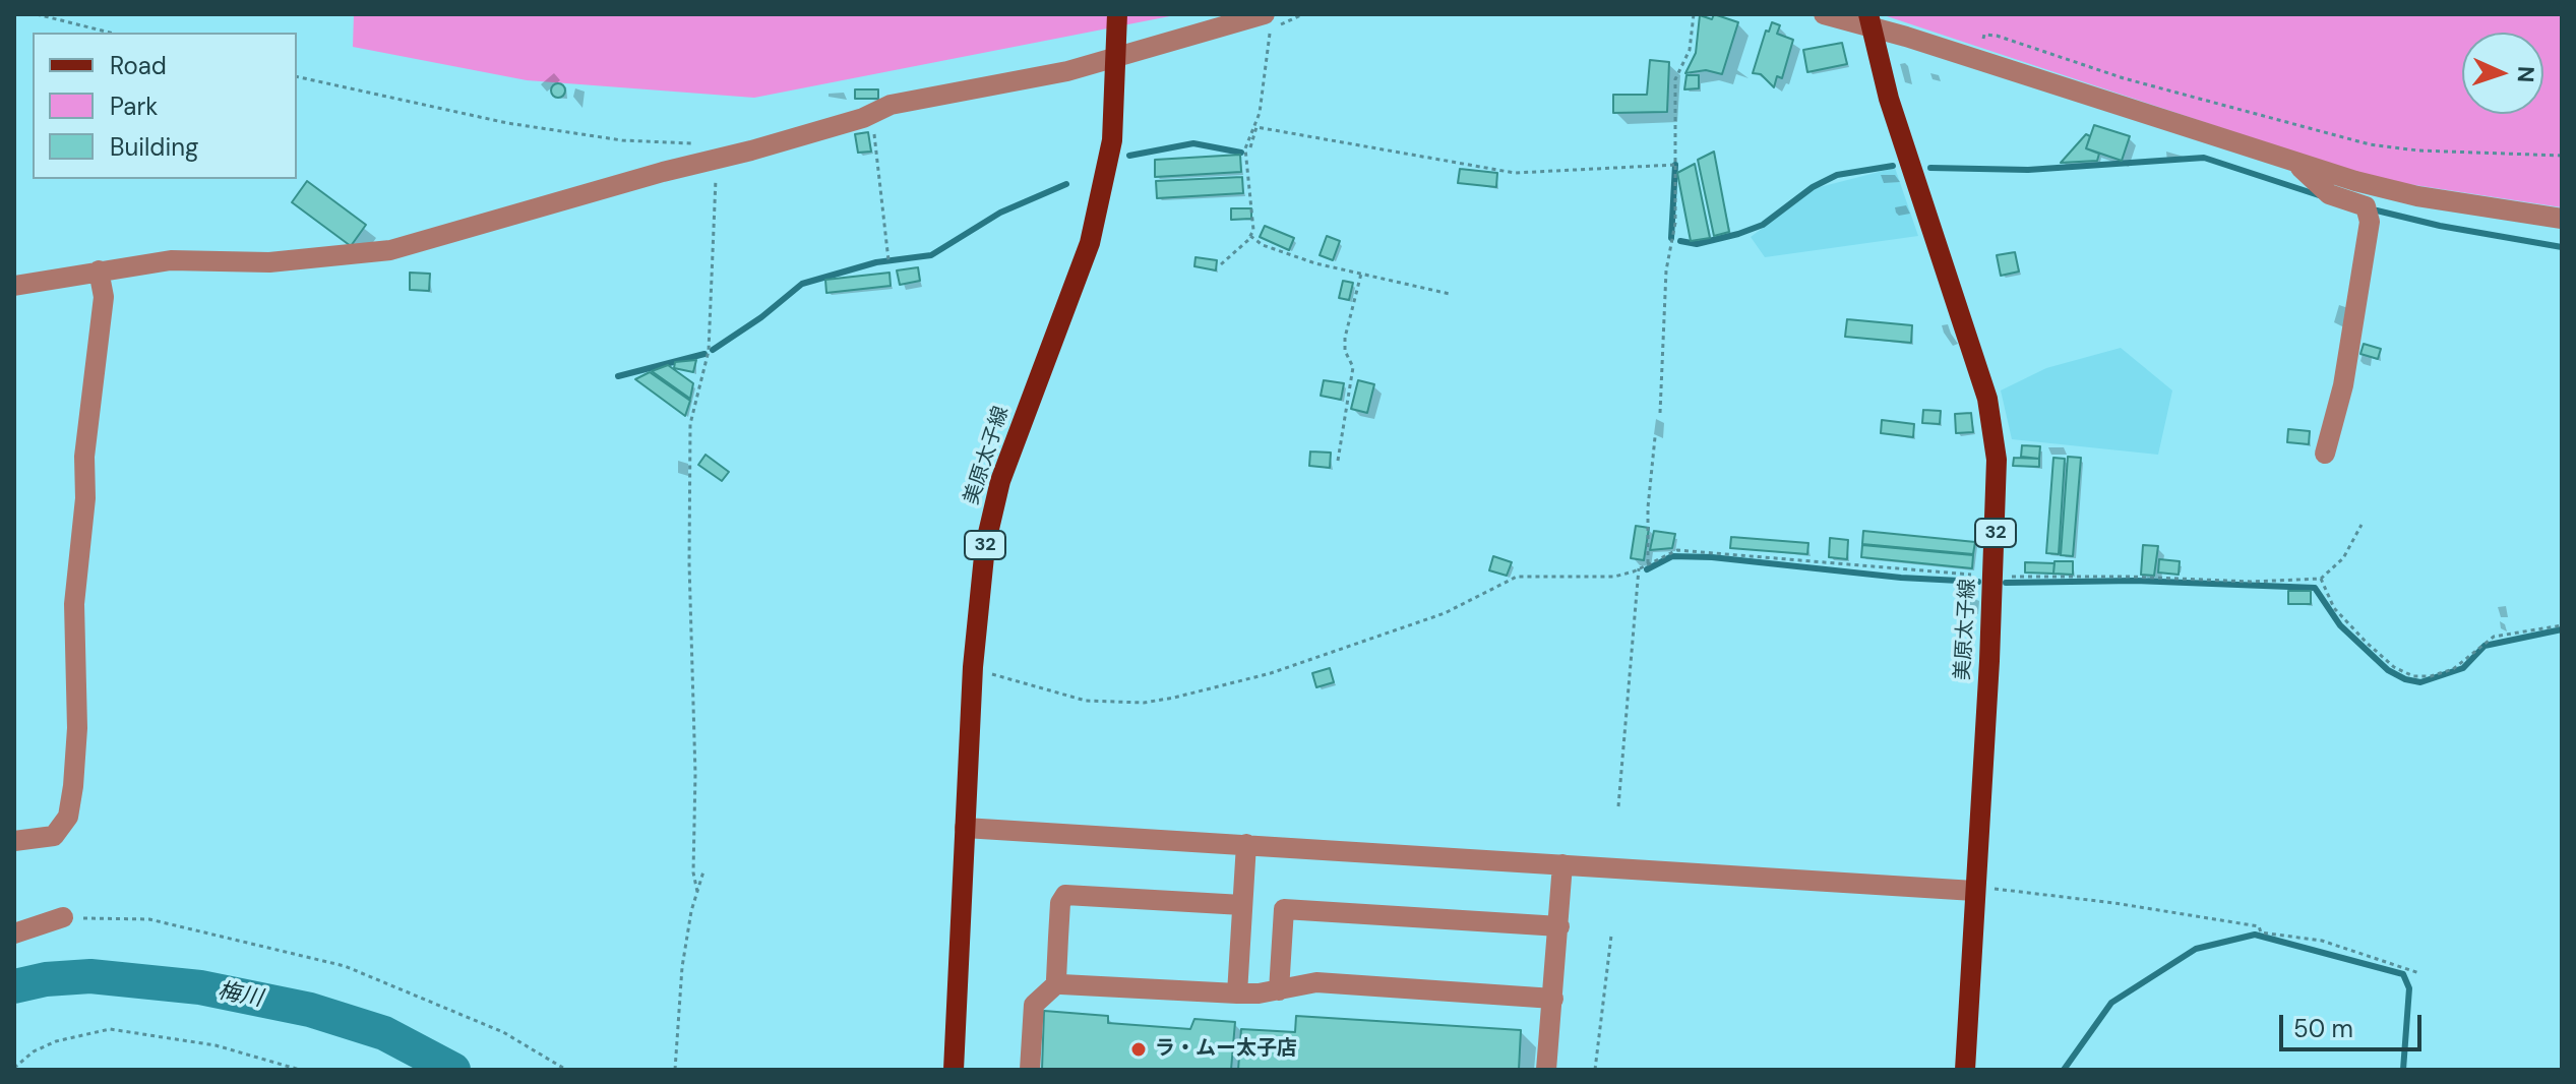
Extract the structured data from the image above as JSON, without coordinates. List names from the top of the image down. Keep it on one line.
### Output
{"streets":{"main road":["美原太子線","32"]},"water":["梅川"],"places":["ラ・ムー太子店"],"legend":["Road","Park","Building"],"scale_bar":"50 m","north":"right"}
